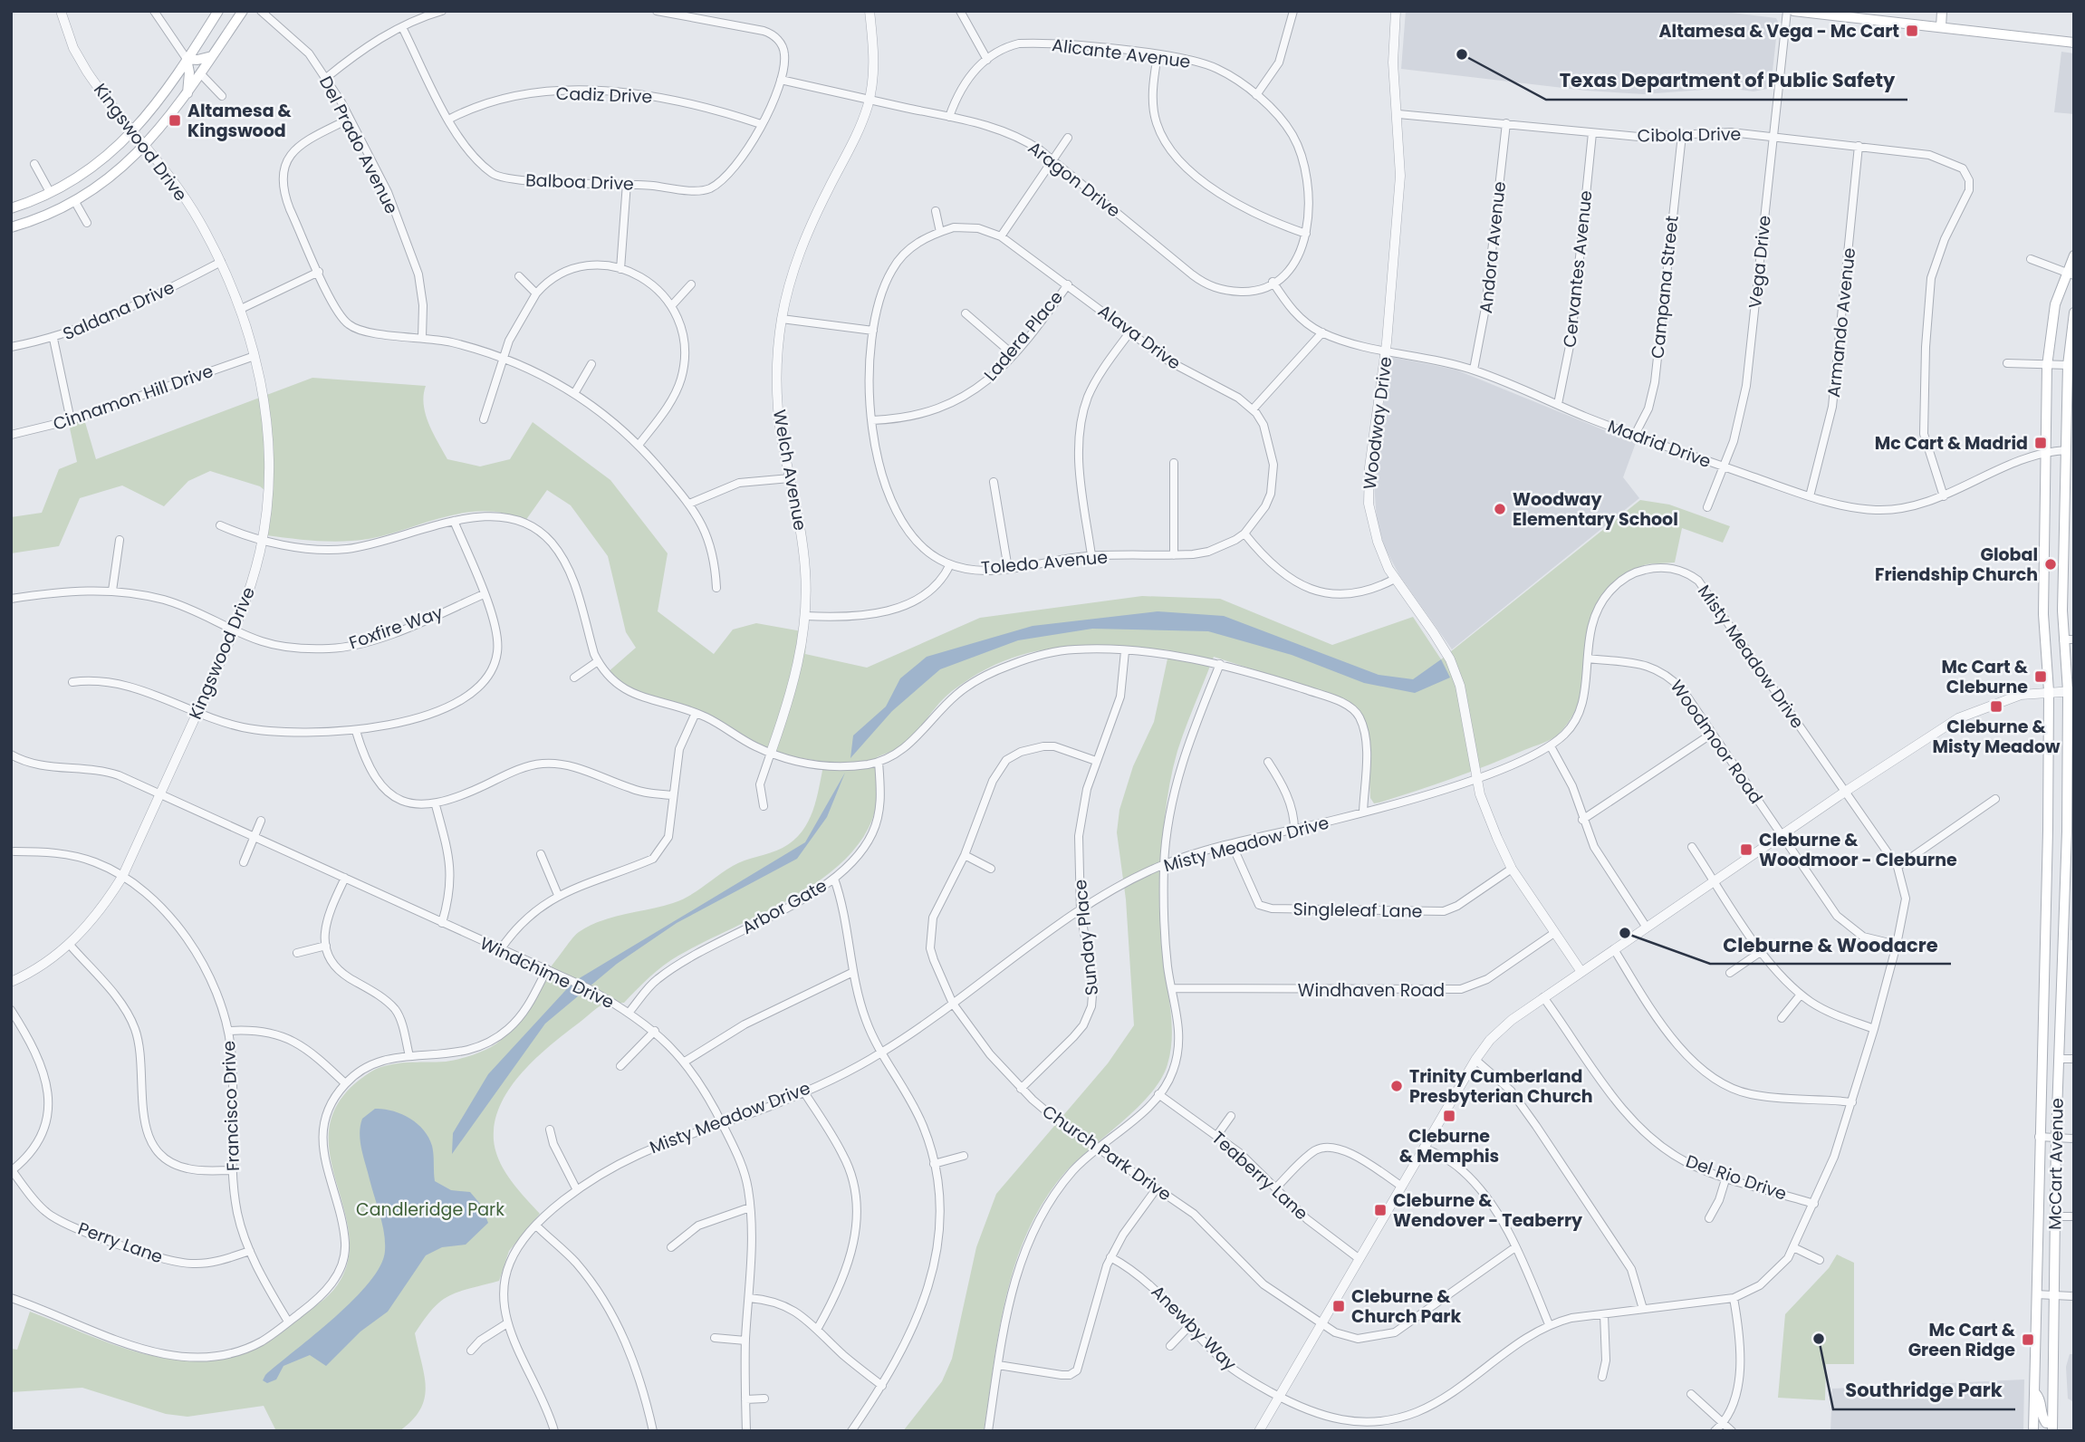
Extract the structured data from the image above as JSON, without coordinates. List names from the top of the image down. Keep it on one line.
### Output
{"streets":{"main road":["McCart Avenue"],"street":["Alicante Avenue","Cadiz Drive","Cibola Drive","Kingswood Drive","Del Prado Avenue","Aragon Drive","Balboa Drive","Andora Avenue","Vega Drive","Cervantes Avenue","Campana Street","Saldana Drive","Armando Avenue","Ladera Place","Alava Drive","Cinnamon Hill Drive","Woodway Drive","Madrid Drive","Welch Avenue","Toledo Avenue","Foxfire Way","Misty Meadow Drive","Woodmoor Road","Arbor Gate","Singleleaf Lane","Sunday Place","Windchime Drive","Windhaven Road","Francisco Drive","Church Park Drive","Teaberry Lane","Del Rio Drive","Perry Lane","Anewby Way"]},"crossings":[["Alicante Avenue","Aragon Drive"],["Alicante Avenue","Madrid Drive"],["Cadiz Drive","Balboa Drive"],["Cibola Drive","Andora Avenue"],["Cibola Drive","Vega Drive"],["Cibola Drive","Cervantes Avenue"],["Cibola Drive","Campana Street"],["Cibola Drive","Armando Avenue"],["Cibola Drive","Woodway Drive"],["Cibola Drive","Madrid Drive"],["Kingswood Drive","Saldana Drive"],["Kingswood Drive","Cinnamon Hill Drive"],["Kingswood Drive","Foxfire Way"],["Kingswood Drive","Windchime Drive"],["Kingswood Drive","Francisco Drive"],["Aragon Drive","Balboa Drive"],["Aragon Drive","Madrid Drive"],["Aragon Drive","Welch Avenue"],["Andora Avenue","Madrid Drive"],["Vega Drive","Madrid Drive"],["Cervantes Avenue","Madrid Drive"],["Campana Street","Madrid Drive"],["Armando Avenue","Madrid Drive"],["Ladera Place","Alava Drive"],["Ladera Place","Toledo Avenue"],["Alava Drive","Toledo Avenue"],["Woodway Drive","Madrid Drive"],["Woodway Drive","Misty Meadow Drive"],["Woodway Drive","Singleleaf Lane"],["Woodway Drive","Windhaven Road"],["Madrid Drive","McCart Avenue"],["Misty Meadow Drive","Woodmoor Road"],["Misty Meadow Drive","Singleleaf Lane"],["Misty Meadow Drive","Sunday Place"],["Misty Meadow Drive","Windchime Drive"],["Misty Meadow Drive","Church Park Drive"],["Arbor Gate","Windchime Drive"],["Sunday Place","Church Park Drive"],["Francisco Drive","Perry Lane"]],"parks":["Candleridge Park"],"places":{"transit":["Altamesa & Vega - Mc Cart","Altamesa & Kingswood","Mc Cart & Madrid","Mc Cart & Cleburne","Cleburne & Misty Meadow","Cleburne & Woodmoor - Cleburne","Cleburne & Memphis","Cleburne & Wendover - Teaberry","Cleburne & Church Park","Mc Cart & Green Ridge"],"other":["Texas Department of Public Safety","Woodway Elementary School","Global Friendship Church","Cleburne & Woodacre","Trinity Cumberland Presbyterian Church","Southridge Park"]}}
